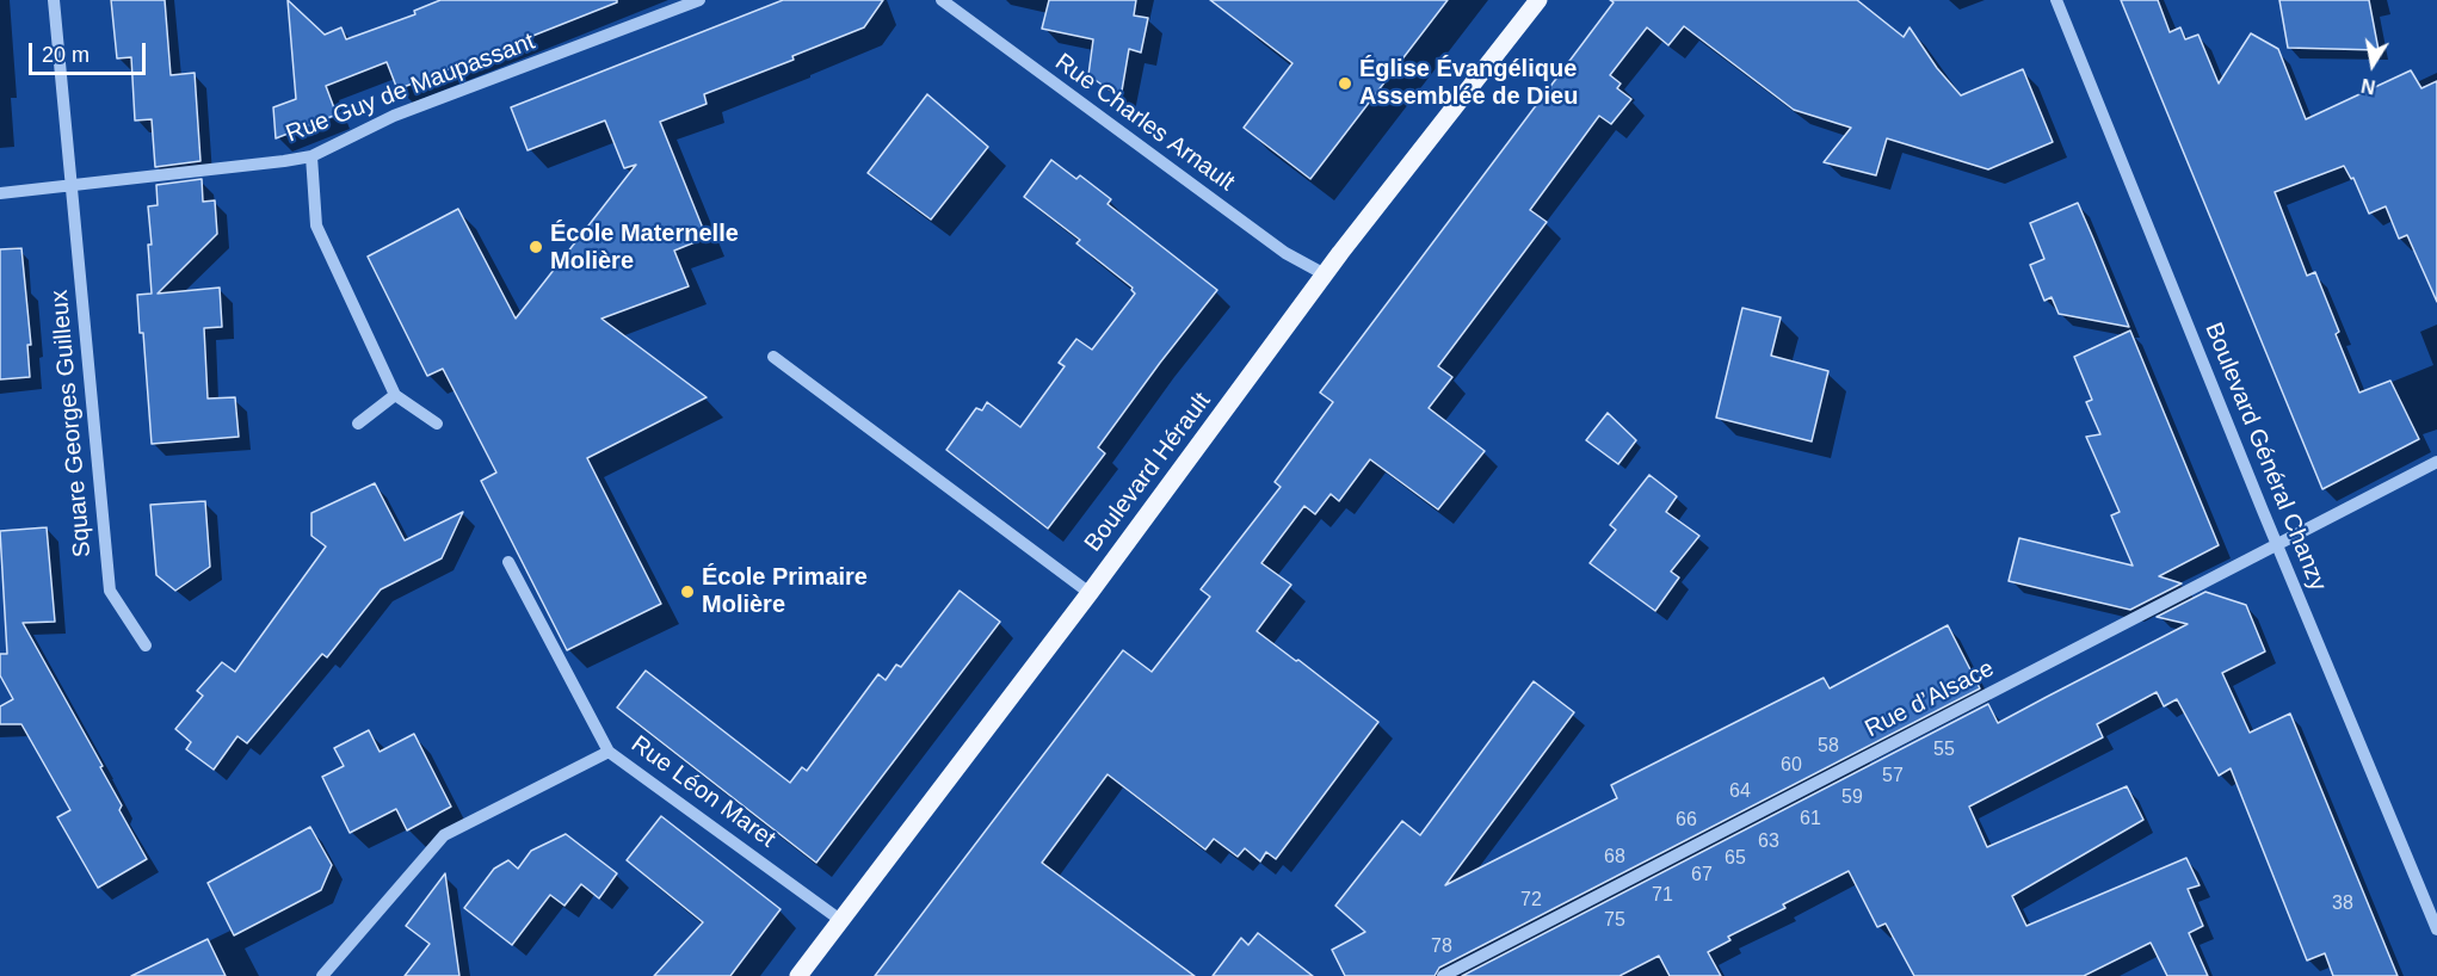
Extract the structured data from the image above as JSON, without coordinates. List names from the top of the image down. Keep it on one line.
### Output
{"streets":{"main road":["Boulevard Hérault"],"street":["Rue Guy de Maupassant","Rue Charles Arnault","Square Georges Guilleux","Boulevard Général Chanzy","Rue d’Alsace","Rue Léon Maret"]},"crossings":[["Rue Guy de Maupassant","Square Georges Guilleux"],["Rue Charles Arnault","Boulevard Hérault"],["Boulevard Général Chanzy","Rue d’Alsace"],["Boulevard Hérault","Rue Léon Maret"]],"places":["Église Évangélique Assemblée de Dieu","École Maternelle Molière","École Primaire Molière"],"house_numbers":["58","55","60","57","64","59","61","66","63","68","65","67","71","72","38","75","78"],"scale_bar":"20 m","north":"bottom"}
